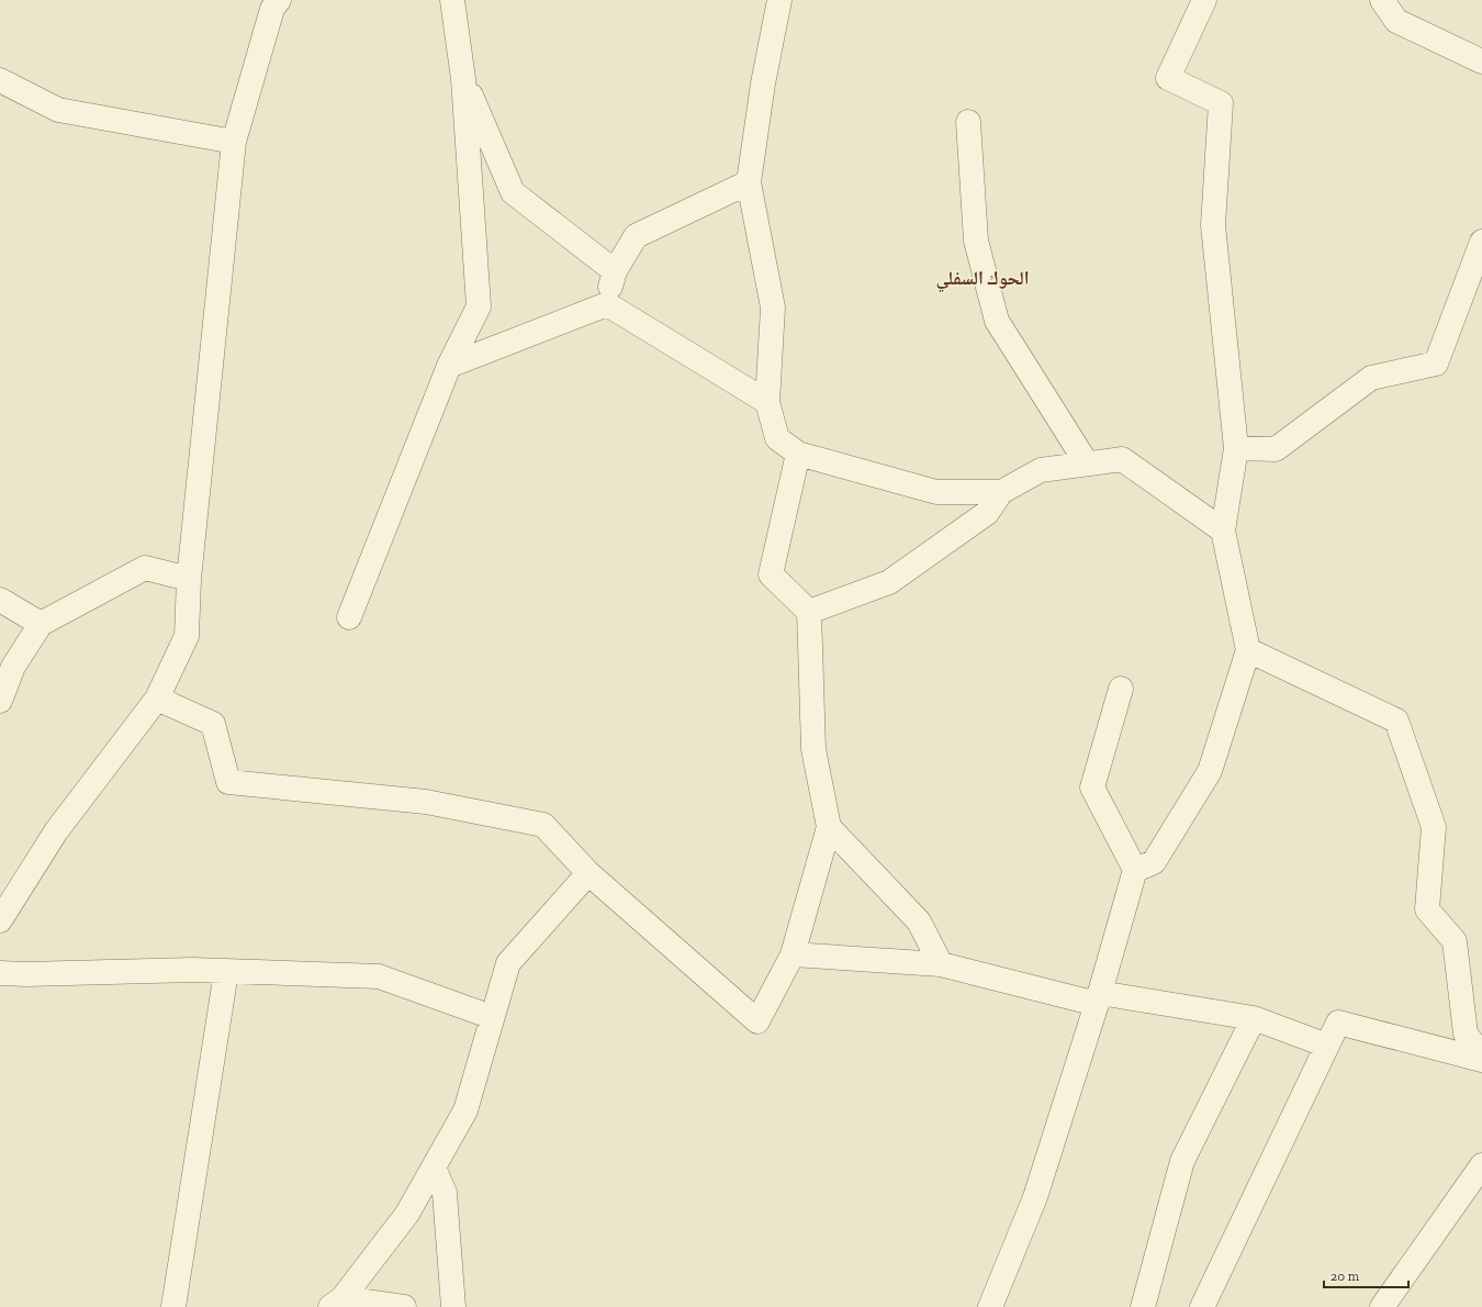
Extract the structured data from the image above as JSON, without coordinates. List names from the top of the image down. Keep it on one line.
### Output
{"districts":["الحوك السفلي"],"scale_bar":"20 m"}
